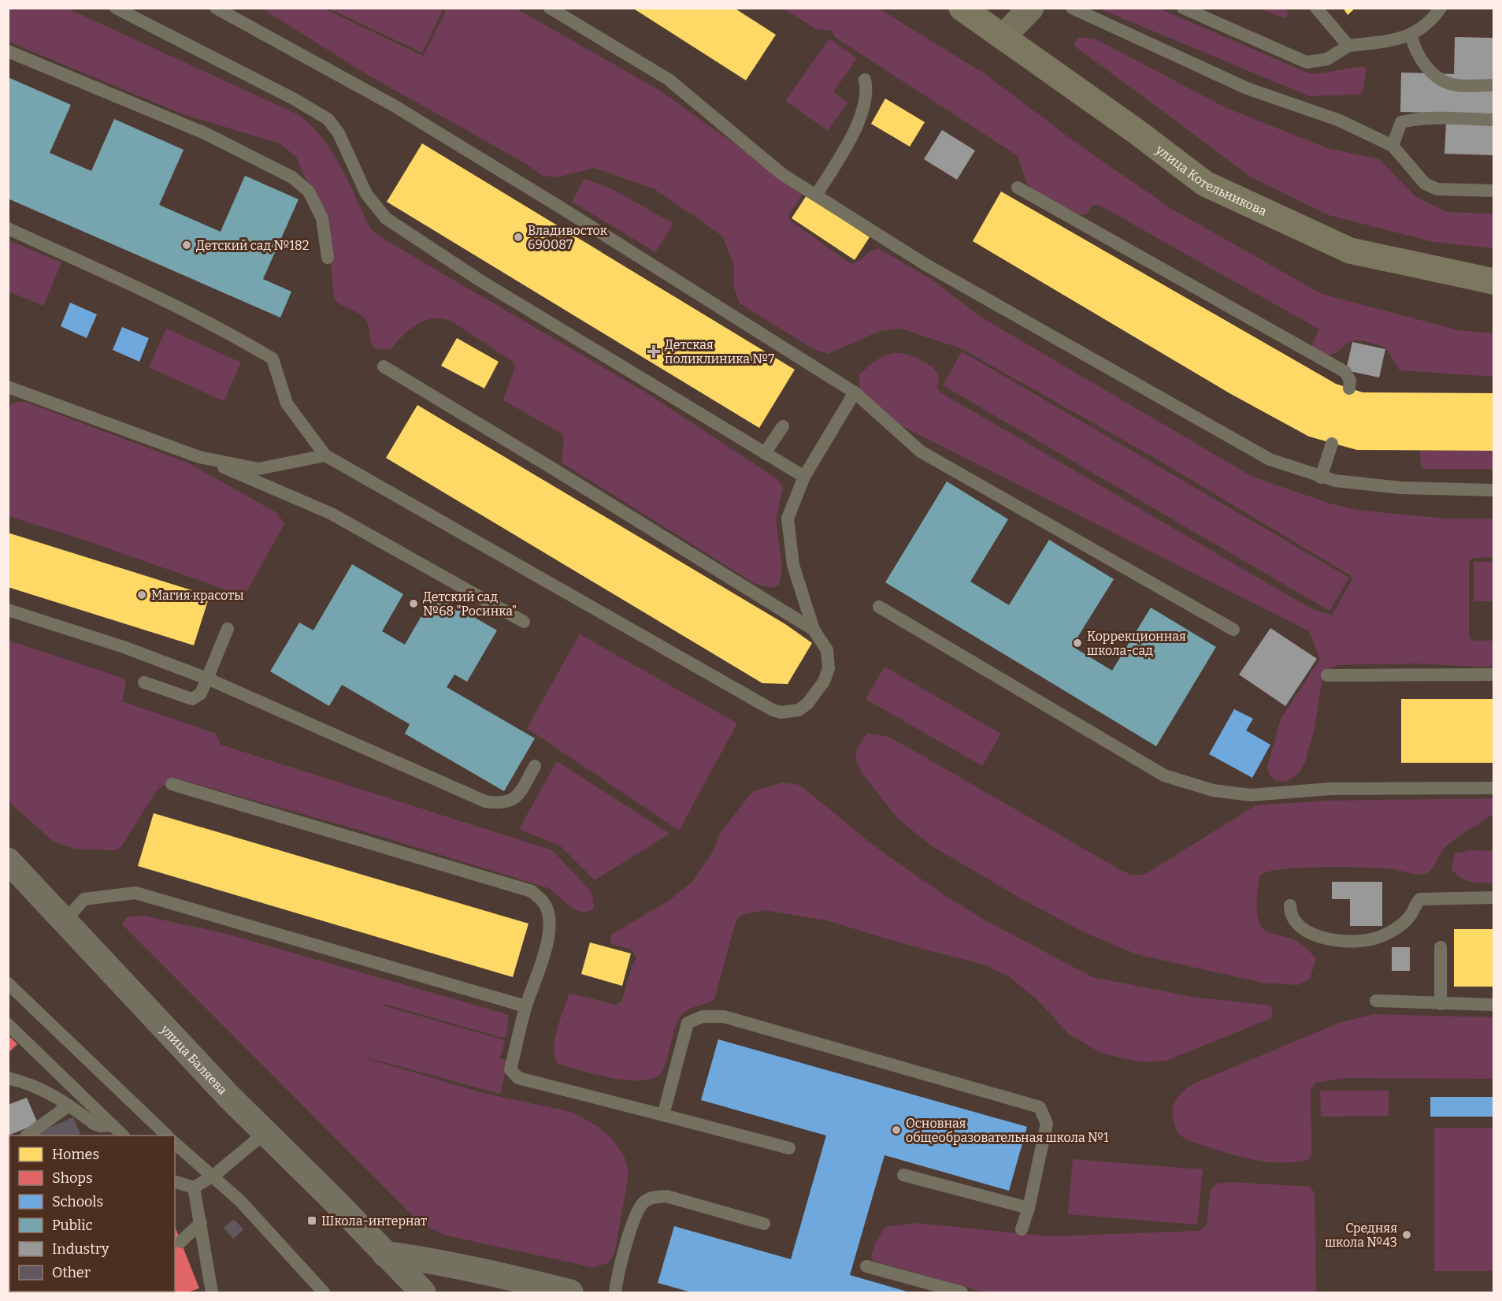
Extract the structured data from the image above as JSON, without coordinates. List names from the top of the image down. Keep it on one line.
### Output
{"streets":{"main road":["улица Котельникова"],"street":["улица Баляева"]},"places":{"other":["Владивосток 690087","Детский сад №182","Магия красоты","Детский сад №68 \"Росинка\"","Коррекционная школа-сад","Основная общеобразовательная школа №1","Средняя школа №43"],"health":["Детская поликлиника №7"],"transit":["Школа-интернат"]},"legend":["Homes","Shops","Schools","Public","Industry","Other"]}
